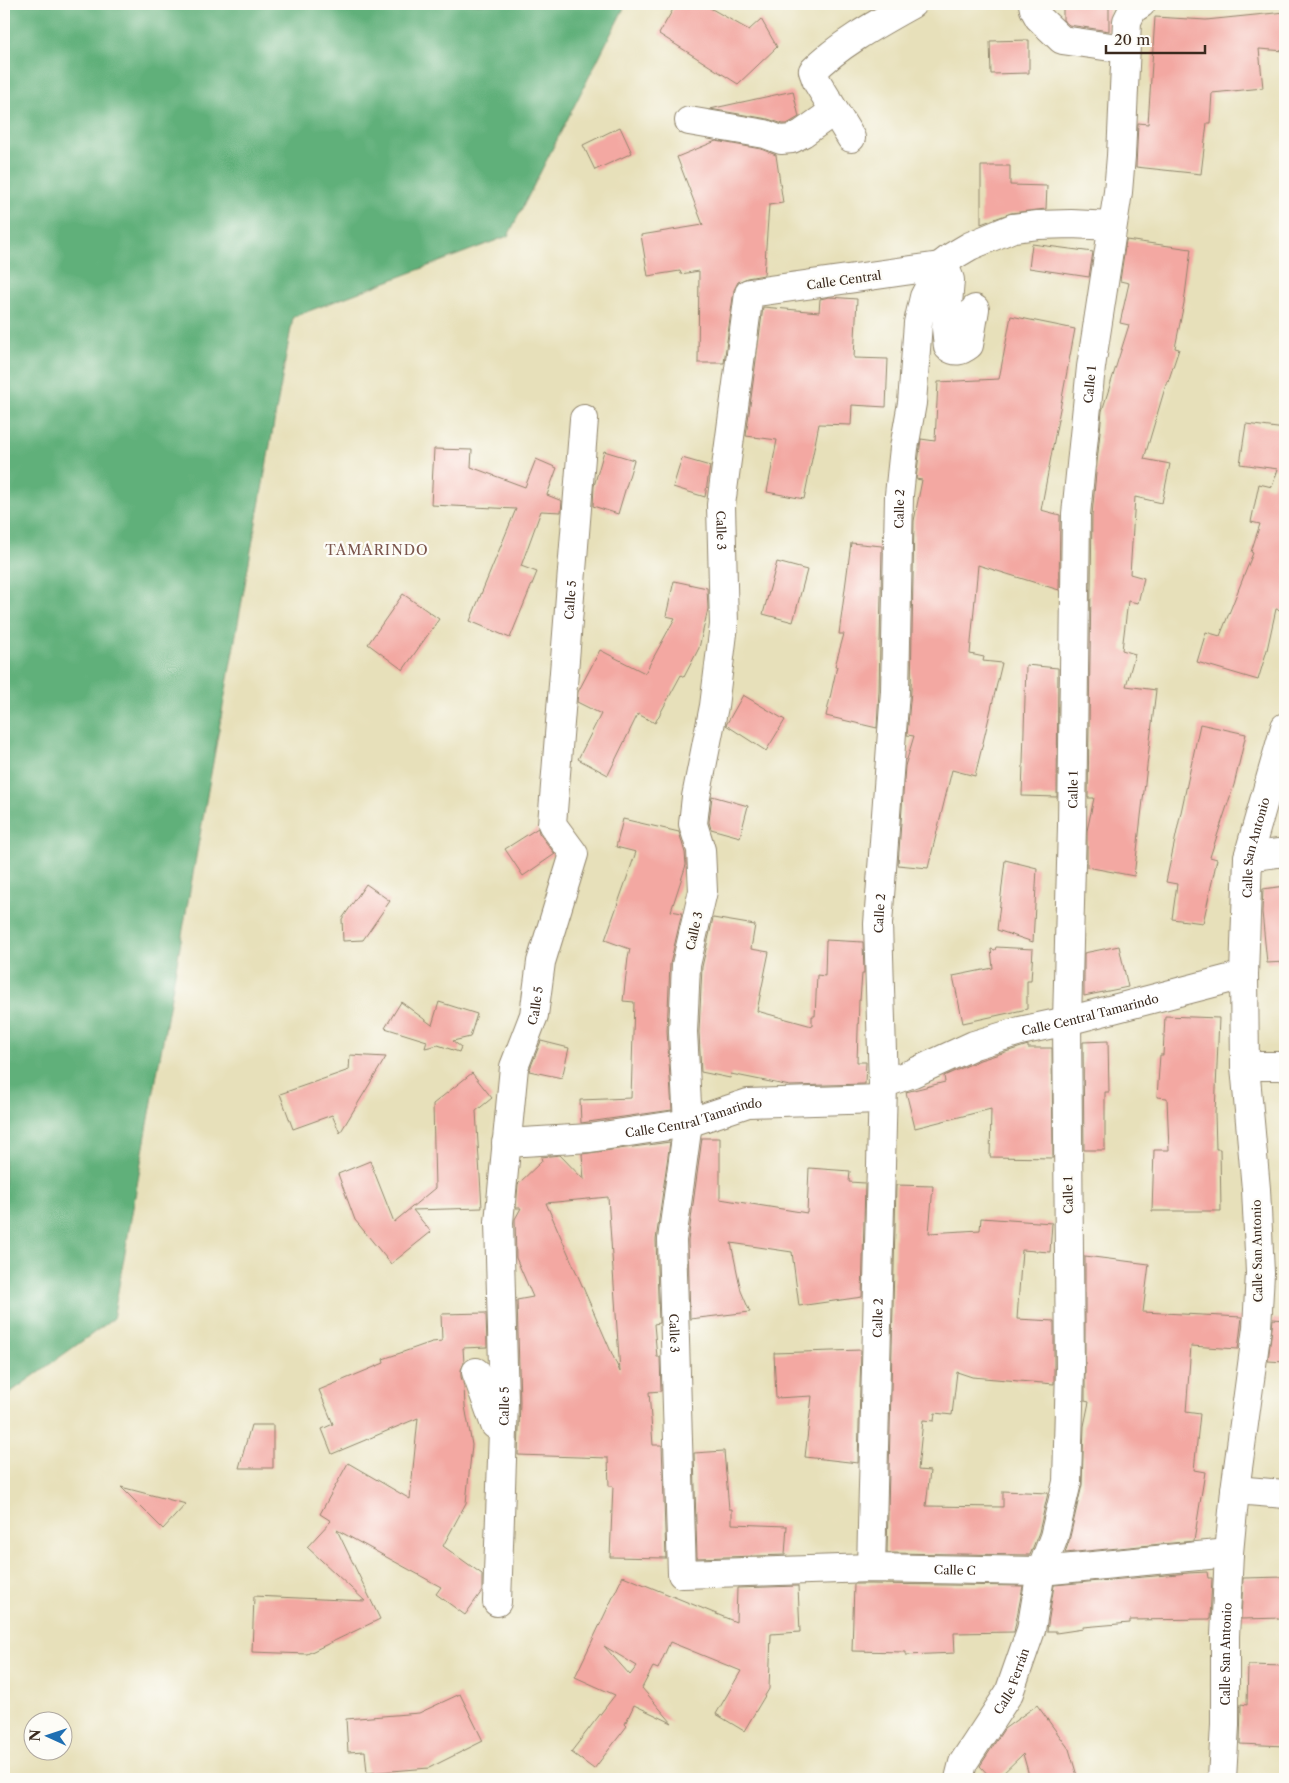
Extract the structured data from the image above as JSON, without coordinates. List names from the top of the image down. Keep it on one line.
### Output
{"streets":{"street":["Calle Central","Calle 1","Calle 2","Calle 3","Calle 5","Calle San Antonio","Calle Central Tamarindo","Calle C","Calle Ferrán"]},"crossings":[["Calle Central","Calle 2"],["Calle Central","Calle 3"],["Calle 1","Calle Central Tamarindo"],["Calle 1","Calle C"],["Calle 1","Calle Ferrán"],["Calle 2","Calle Central Tamarindo"],["Calle 2","Calle C"],["Calle 3","Calle Central Tamarindo"],["Calle 3","Calle C"],["Calle 5","Calle Central Tamarindo"],["Calle San Antonio","Calle Central Tamarindo"],["Calle San Antonio","Calle C"],["Calle C","Calle Ferrán"]],"districts":["TAMARINDO"],"scale_bar":"20 m","north":"left"}
